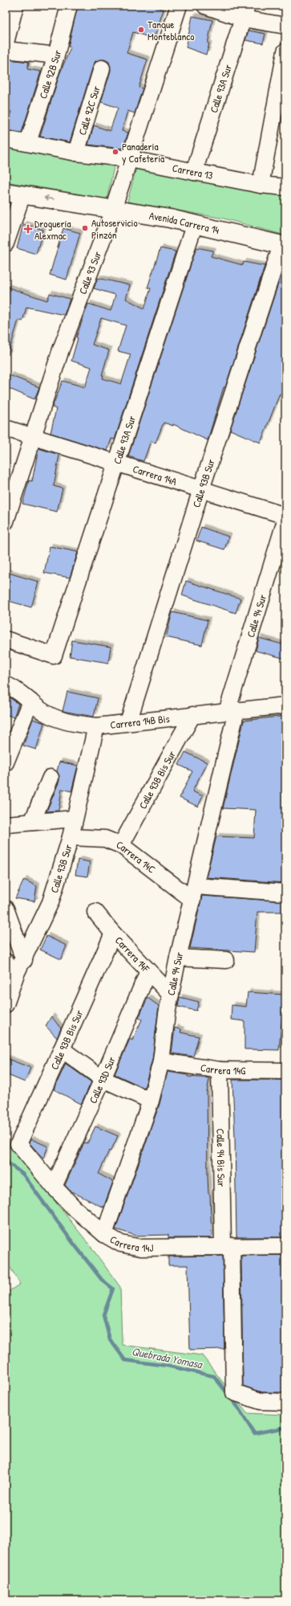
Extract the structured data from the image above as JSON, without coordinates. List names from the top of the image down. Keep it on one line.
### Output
{"streets":{"main road":["Avenida Carrera 14"],"street":["Calle 92B Sur","Calle 93A Sur","Calle 92C Sur","Carrera 13","Calle 93 Sur","Carrera 14A","Calle 93B Sur","Calle 94 Sur","Carrera 14B Bis","Calle 93B Bis Sur","Carrera 14C","Carrera 14F","Carrera 14G","Calle 93D Sur","Calle 94 Bis Sur","Carrera 14J"]},"crossings":[["Calle 92B Sur","Carrera 13"],["Calle 93A Sur","Carrera 13"],["Calle 93A Sur","Avenida Carrera 14"],["Calle 93A Sur","Carrera 14A"],["Calle 92C Sur","Carrera 13"],["Carrera 13","Calle 93 Sur"],["Avenida Carrera 14","Calle 93 Sur"],["Avenida Carrera 14","Calle 93B Sur"],["Calle 93 Sur","Carrera 14A"],["Carrera 14A","Calle 93B Sur"],["Calle 93B Sur","Carrera 14B Bis"],["Calle 93B Sur","Carrera 14C"],["Calle 94 Sur","Carrera 14B Bis"],["Calle 94 Sur","Carrera 14C"],["Calle 94 Sur","Carrera 14F"],["Calle 94 Sur","Carrera 14G"],["Calle 94 Sur","Carrera 14J"],["Carrera 14B Bis","Calle 93B Bis Sur"],["Calle 93B Bis Sur","Carrera 14C"],["Calle 93B Bis Sur","Carrera 14F"],["Calle 93B Bis Sur","Carrera 14J"],["Carrera 14F","Calle 93D Sur"],["Carrera 14G","Calle 94 Bis Sur"],["Calle 93D Sur","Carrera 14J"],["Calle 94 Bis Sur","Carrera 14J"]],"water":["Quebrada Yomasa"],"places":{"other":["Tanque Monteblanco","Panadería y Cafeteria","Autoservicio Pinzón"],"health":["Droguería Alexmac"]}}
